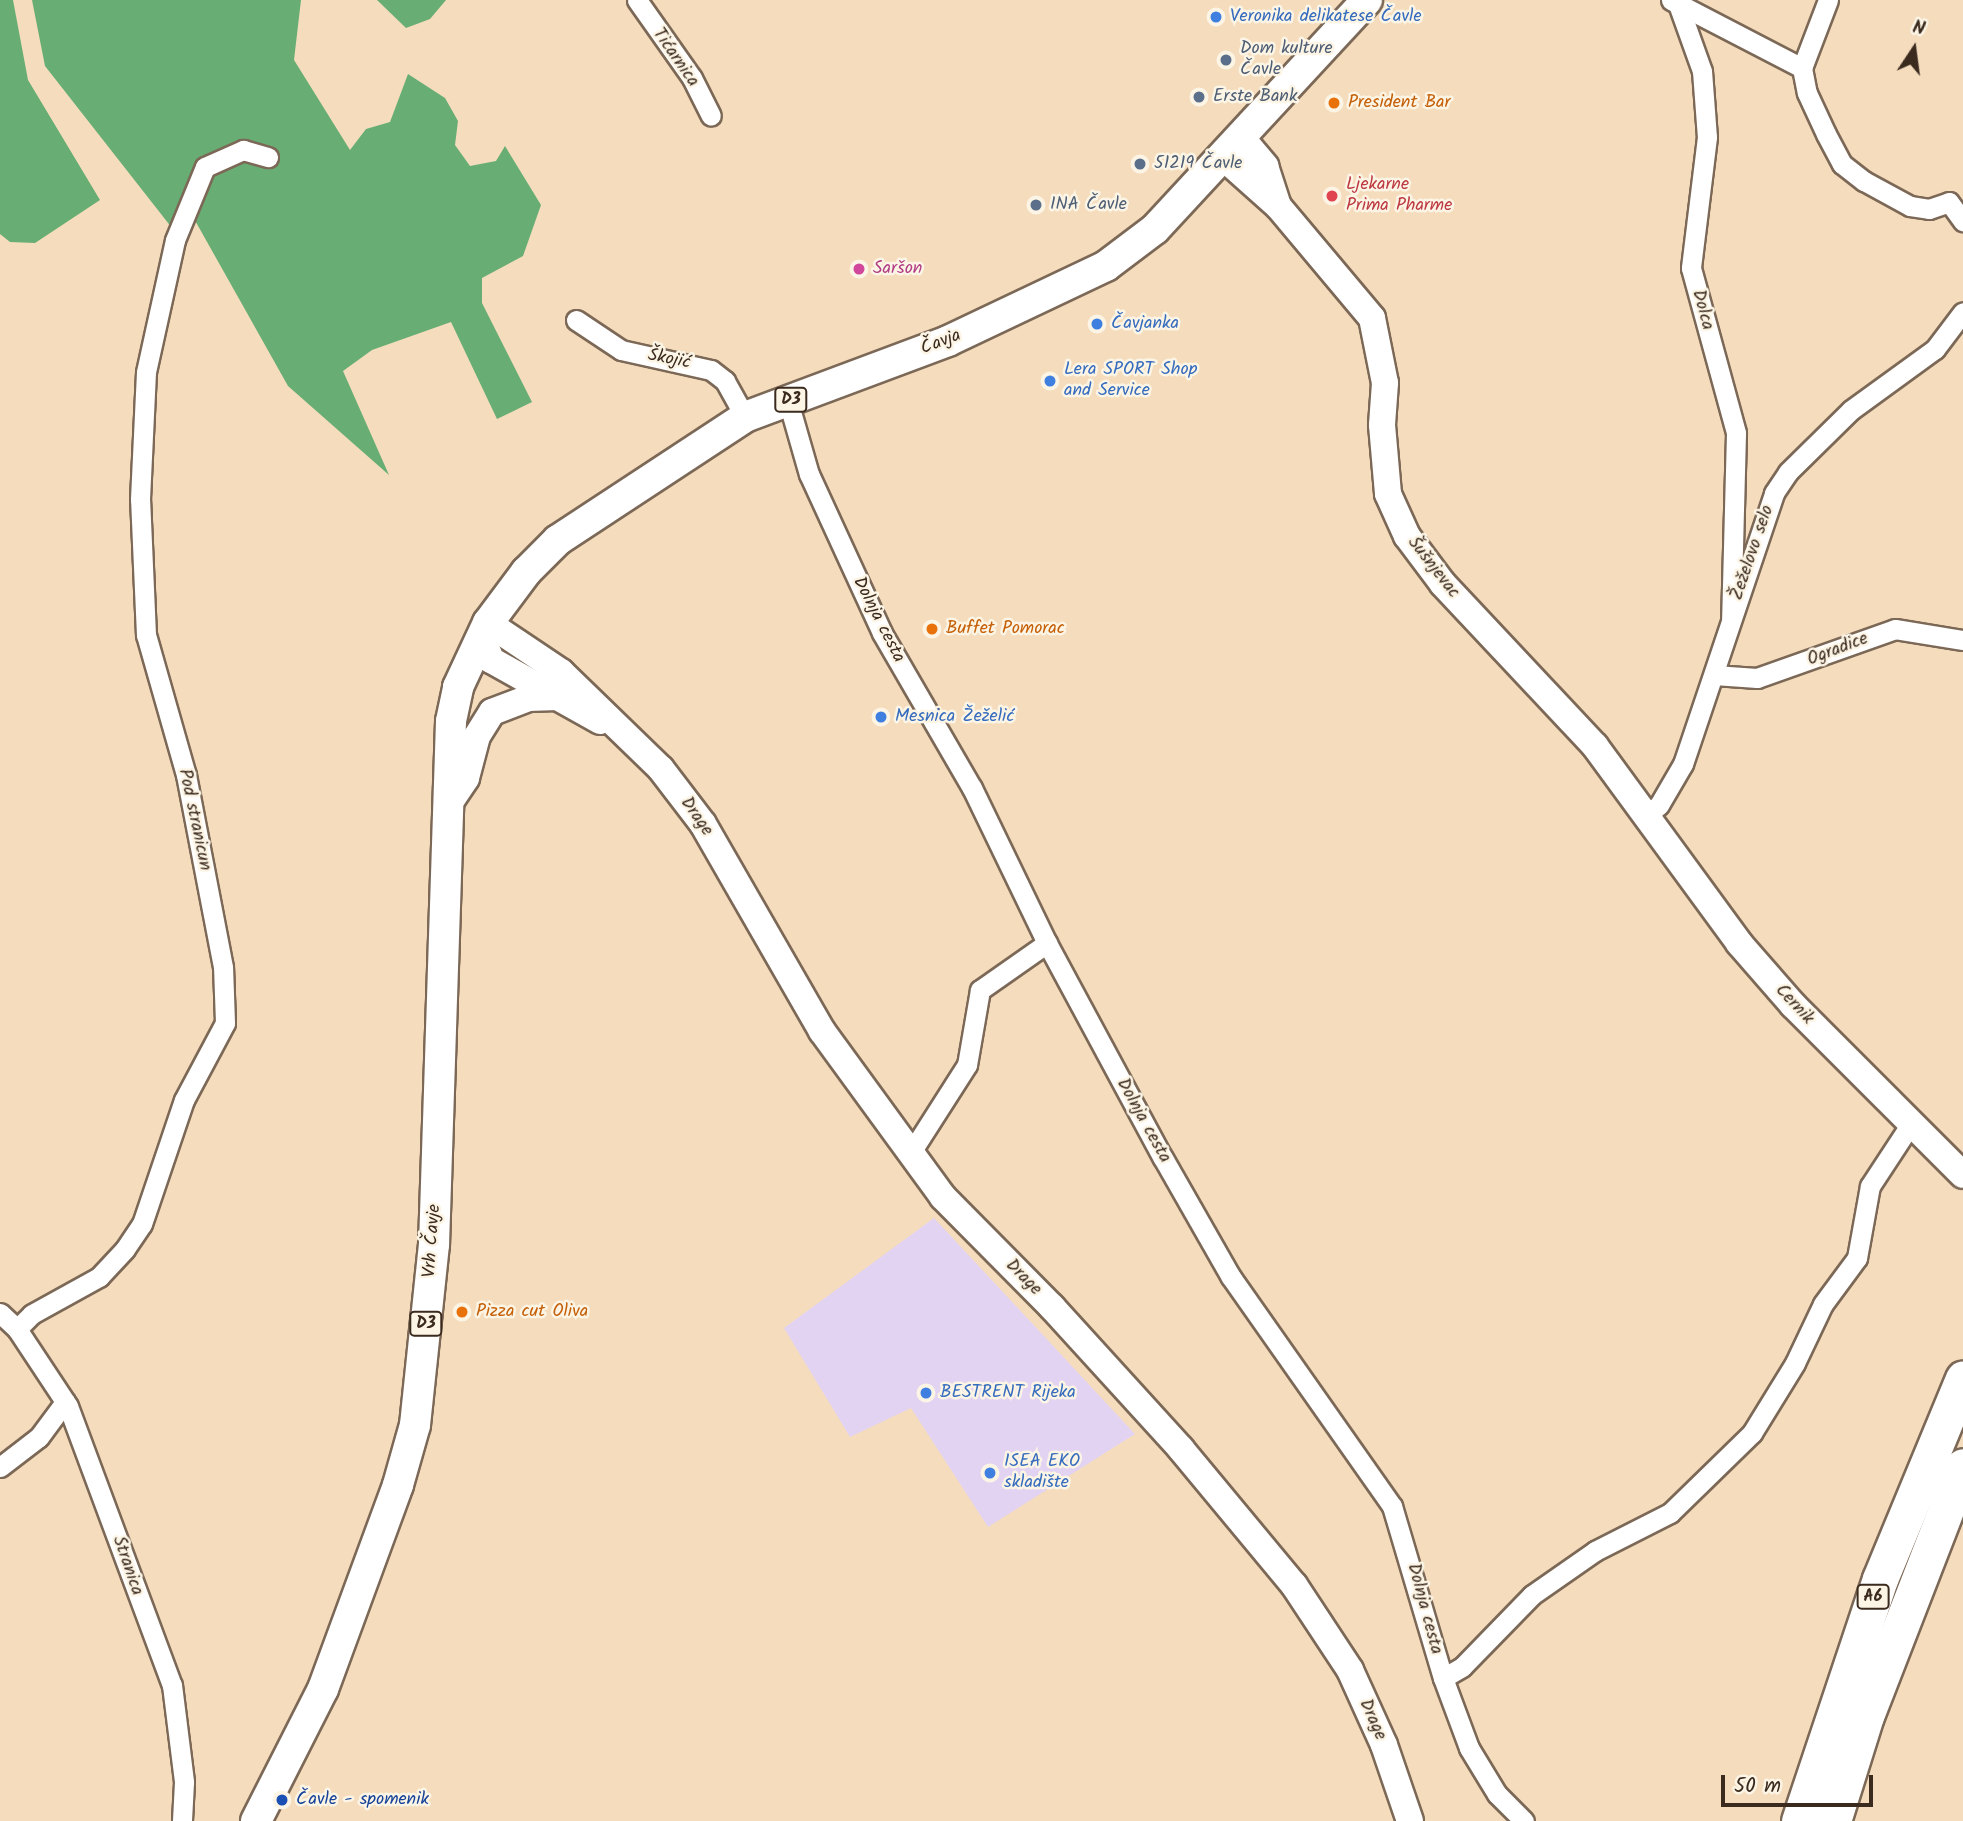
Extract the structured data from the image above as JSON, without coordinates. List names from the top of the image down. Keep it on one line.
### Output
{"streets":{"highway":["A6"],"main road":["Čavja","D3","Šušnjevac","Drage","Cernik","Vrh Čavje"],"street":["Tićarnica","Dolca","Škojić","Žeželovo selo","Dolnja cesta","Ogradice","Pod stranicun","Stranica"]},"crossings":[["Dolca","Žeželovo selo"],["Čavja","Škojić"],["Čavja","Šušnjevac"],["Čavja","Dolnja cesta"],["Čavja","Drage"],["Čavja","Vrh Čavje"],["Žeželovo selo","Šušnjevac"],["Žeželovo selo","Ogradice"],["Žeželovo selo","Cernik"],["Šušnjevac","Cernik"],["Drage","Vrh Čavje"],["Pod stranicun","Stranica"]],"places":["Veronika delikatese Čavle","Dom kulture Čavle","Erste Bank","President Bar","51219 Čavle","Ljekarne Prima Pharme","INA Čavle","Saršon","Čavjanka","Lera SPORT Shop and Service","Buffet Pomorac","Mesnica Žeželić","Pizza cut Oliva","BESTRENT Rijeka","ISEA EKO skladište","Čavle - spomenik"],"scale_bar":"50 m","north":"top"}
